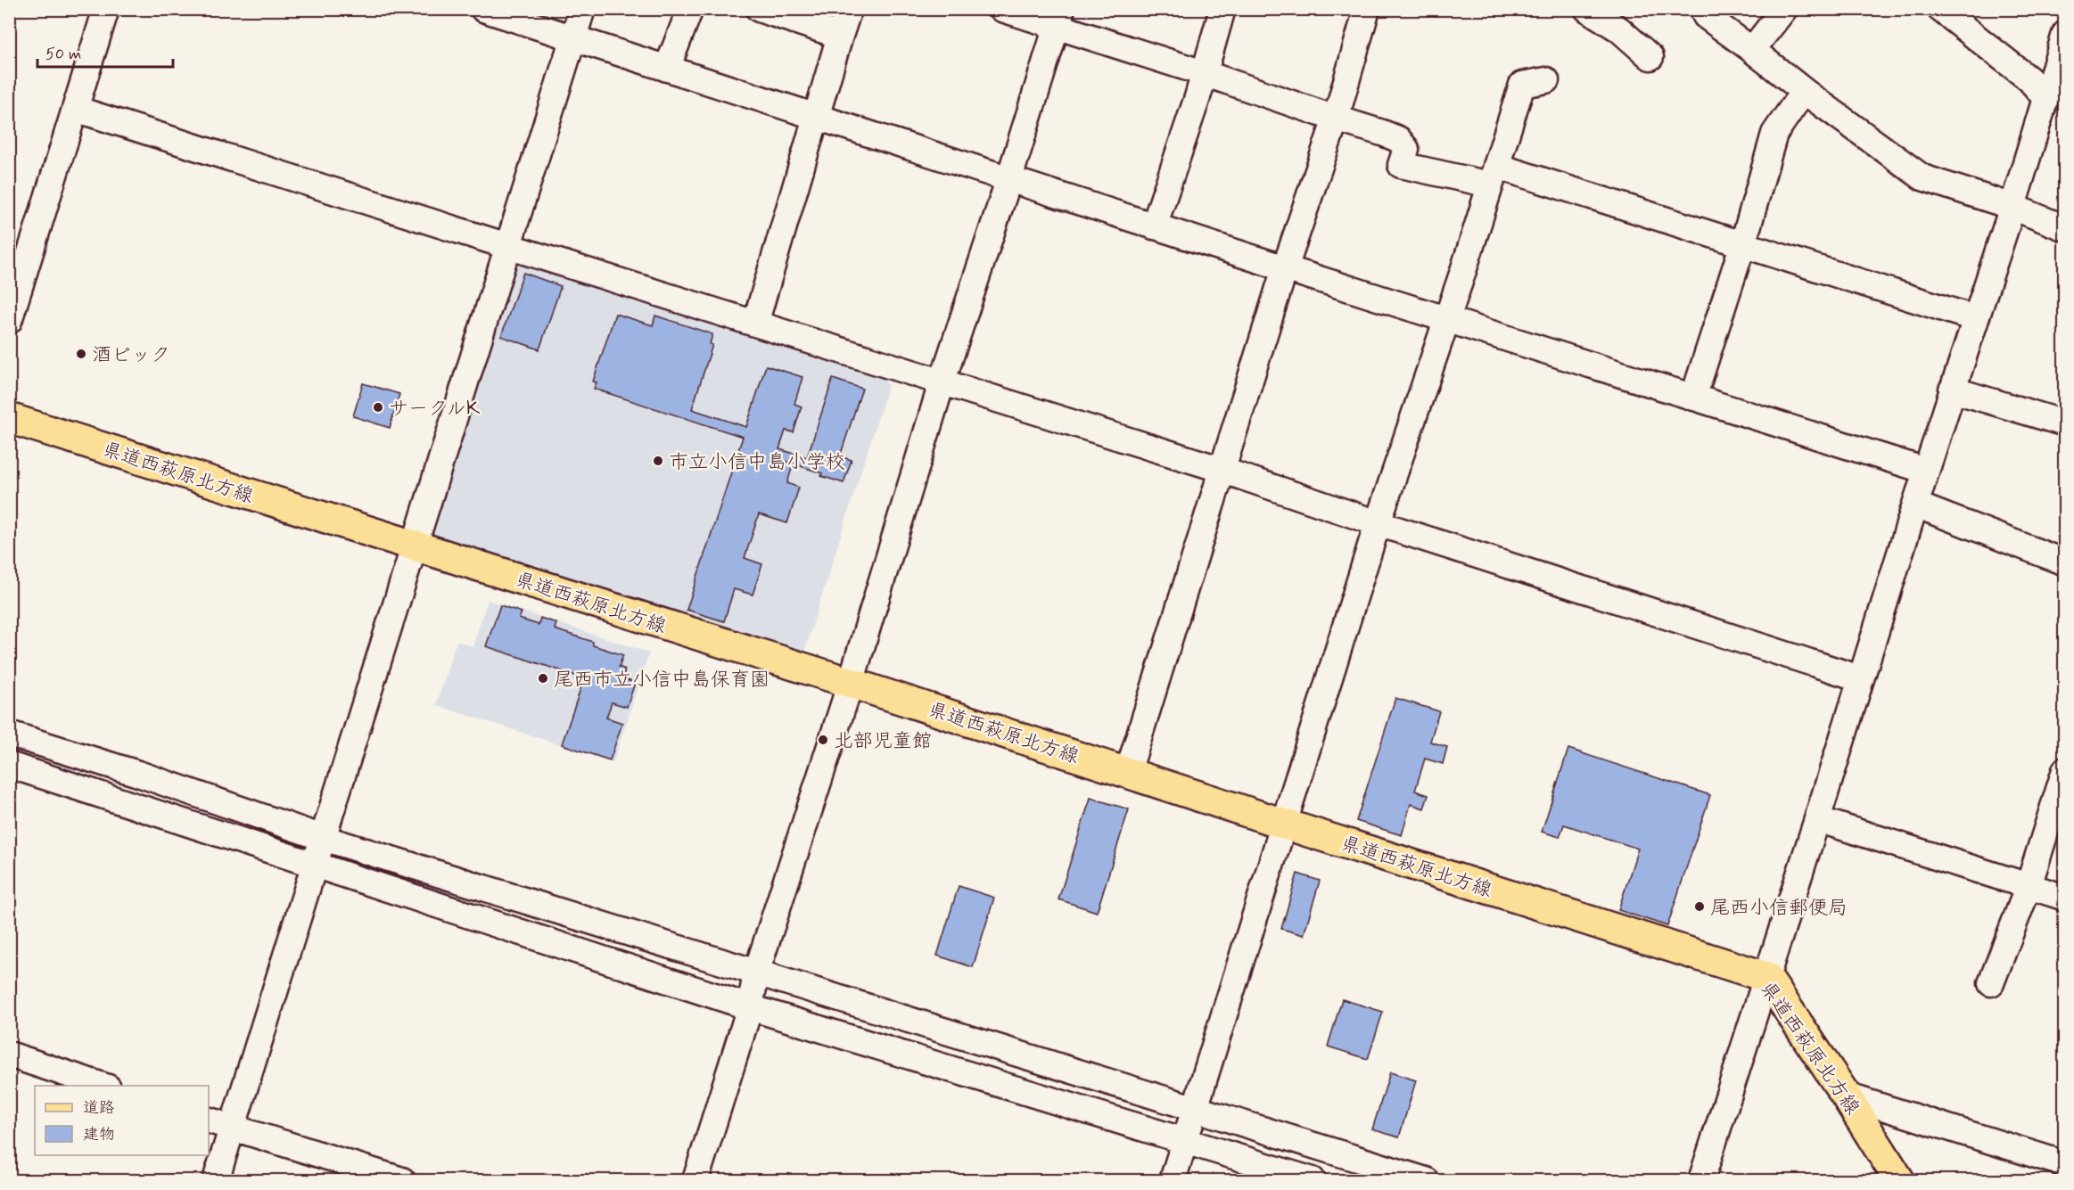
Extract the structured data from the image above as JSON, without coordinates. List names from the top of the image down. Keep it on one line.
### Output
{"streets":{"main road":["県道西萩原北方線"]},"places":["酒ビック","サークルK","市立小信中島小学校","尾西市立小信中島保育園","北部児童館","尾西小信郵便局"],"legend":["道路","建物"],"scale_bar":"50 m"}
